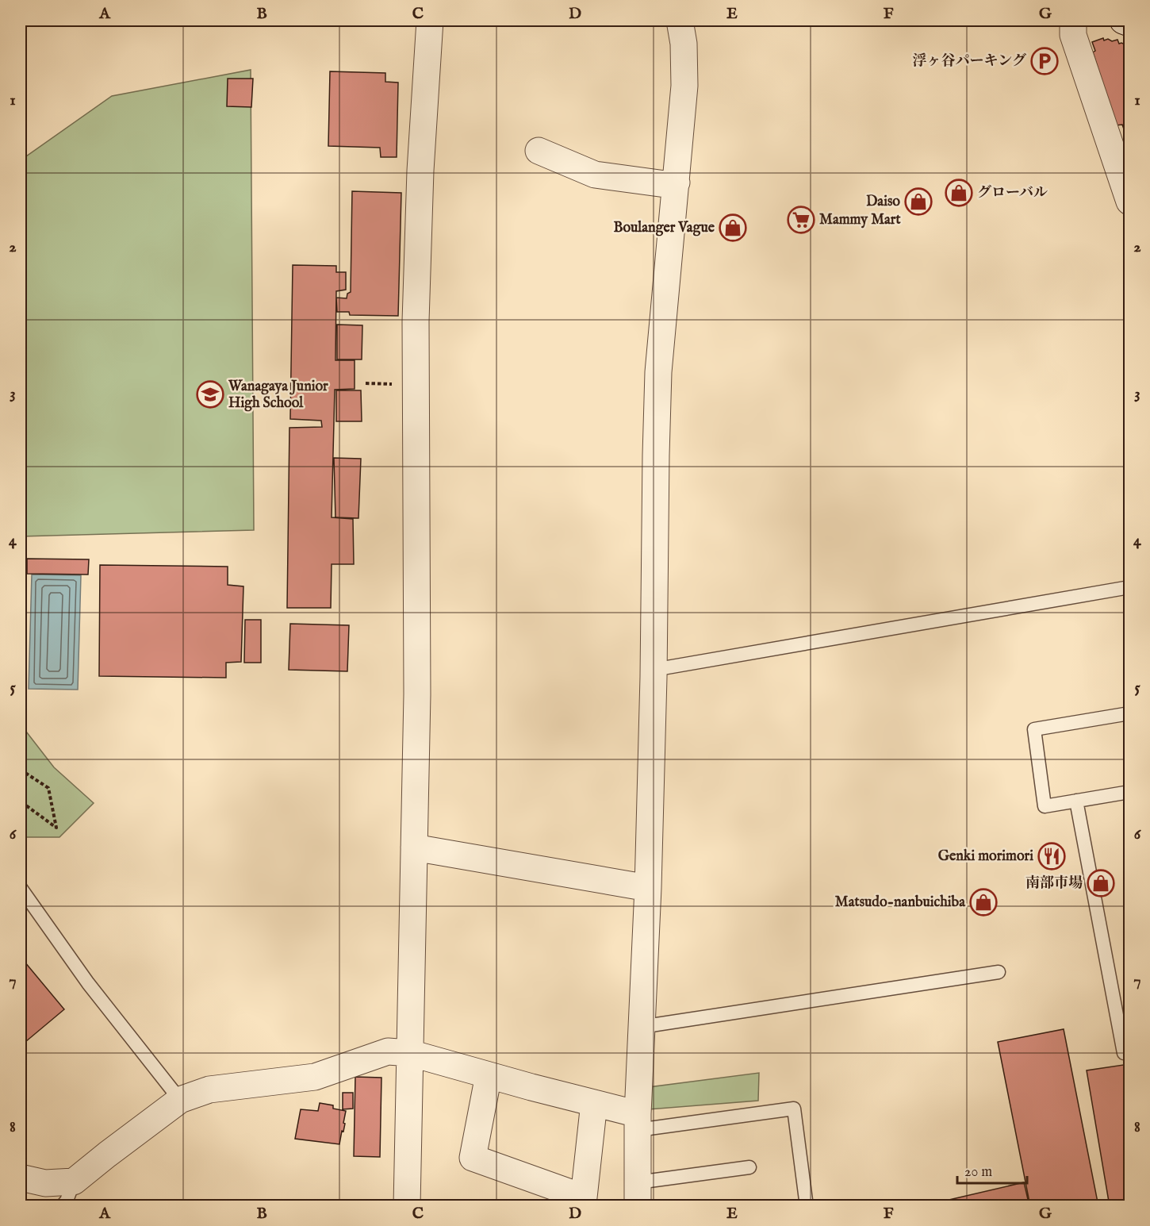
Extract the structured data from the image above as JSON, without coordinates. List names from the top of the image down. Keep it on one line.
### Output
{"places":{"parking":["浮ヶ谷パーキング"],"shop":["グローバル","Daiso","Boulanger Vague","南部市場","Matsudo-nanbuichiba"],"supermarket":["Mammy Mart"],"school or university":["Wanagaya Junior High School"],"restaurant":["Genki morimori"]},"scale_bar":"20 m","grid":{"columns":["A","B","C","D","E","F","G"],"rows":["1","2","3","4","5","6","7","8"]}}
